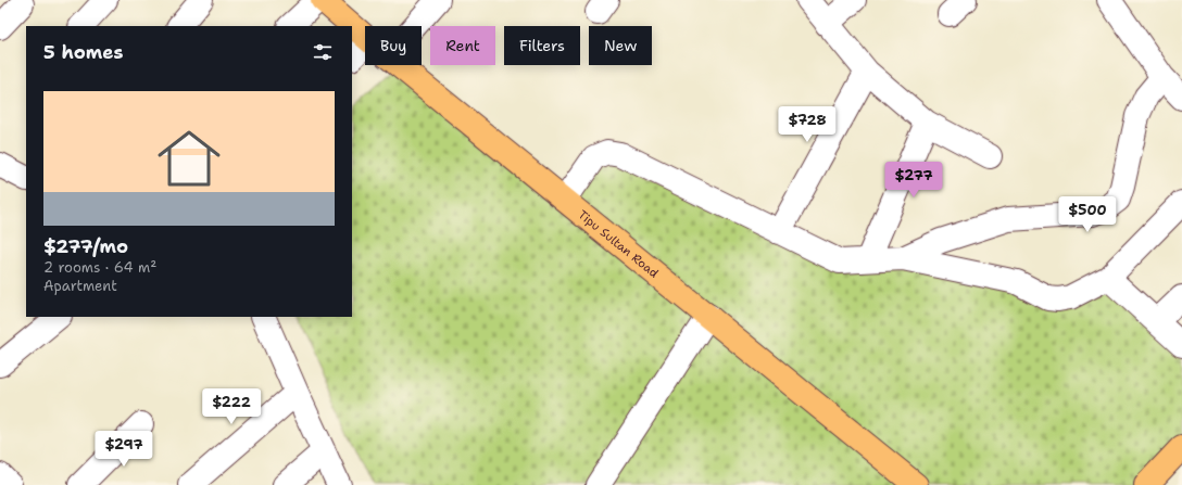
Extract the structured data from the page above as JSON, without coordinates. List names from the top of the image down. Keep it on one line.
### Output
{"streets":{"main road":["Tipu Sultan Road"]},"page":{"chip":["Buy","Rent","Filters","New"],"heading":"5 homes","list":[{"name":"$277/mo","note":"2 rooms · 64 m² · Apartment"}],"price":["$728","$277","$500","$222","$297"]}}
